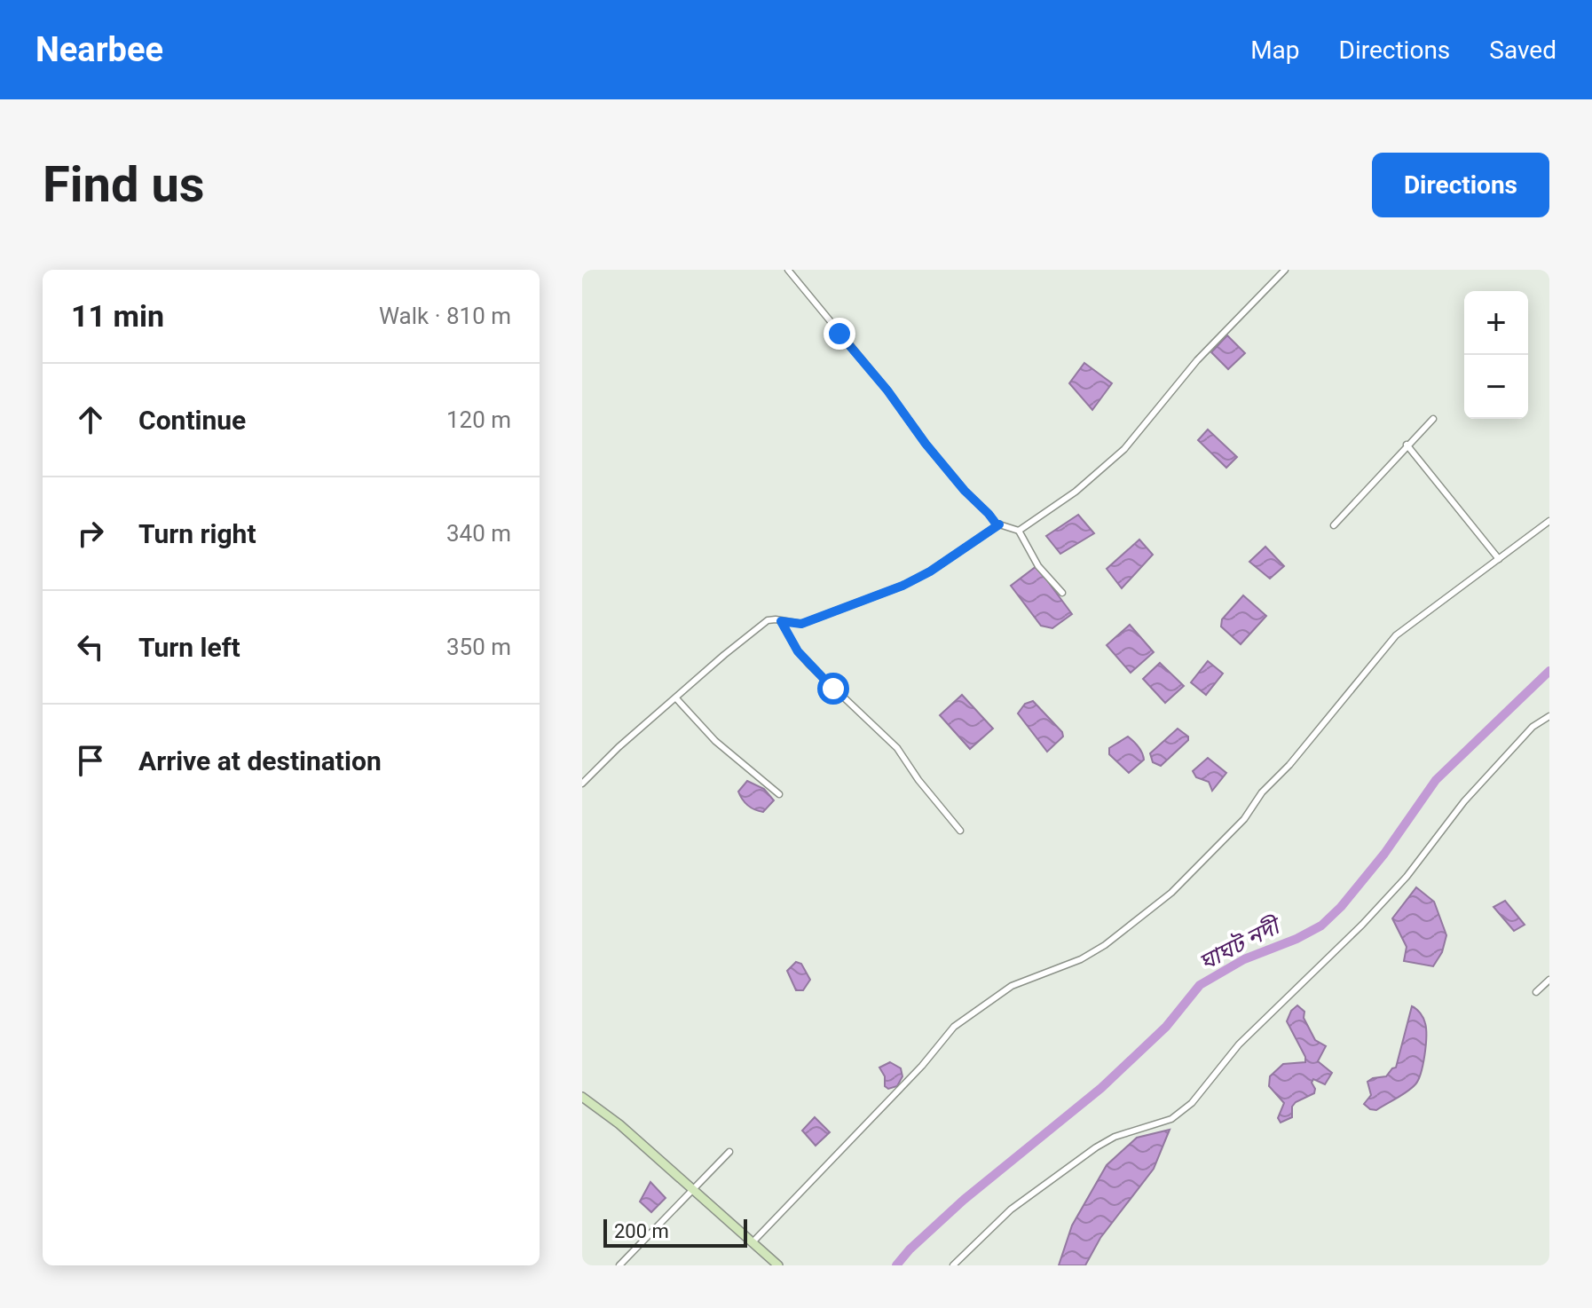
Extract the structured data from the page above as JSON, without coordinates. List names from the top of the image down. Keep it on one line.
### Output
{"water":["ঘাঘট নদী"],"scale_bar":"200 m","page":{"header":"Nearbee","nav":["Map","Directions","Saved"],"buttons":"Directions","title":"Find us","heading":["11 min","Walk · 810 m"],"map_buttons":["+","−"],"list":[["Continue","120 m"],["Turn right","340 m"],["Turn left","350 m"],"Arrive at destination"],"scale":"200 m"}}
